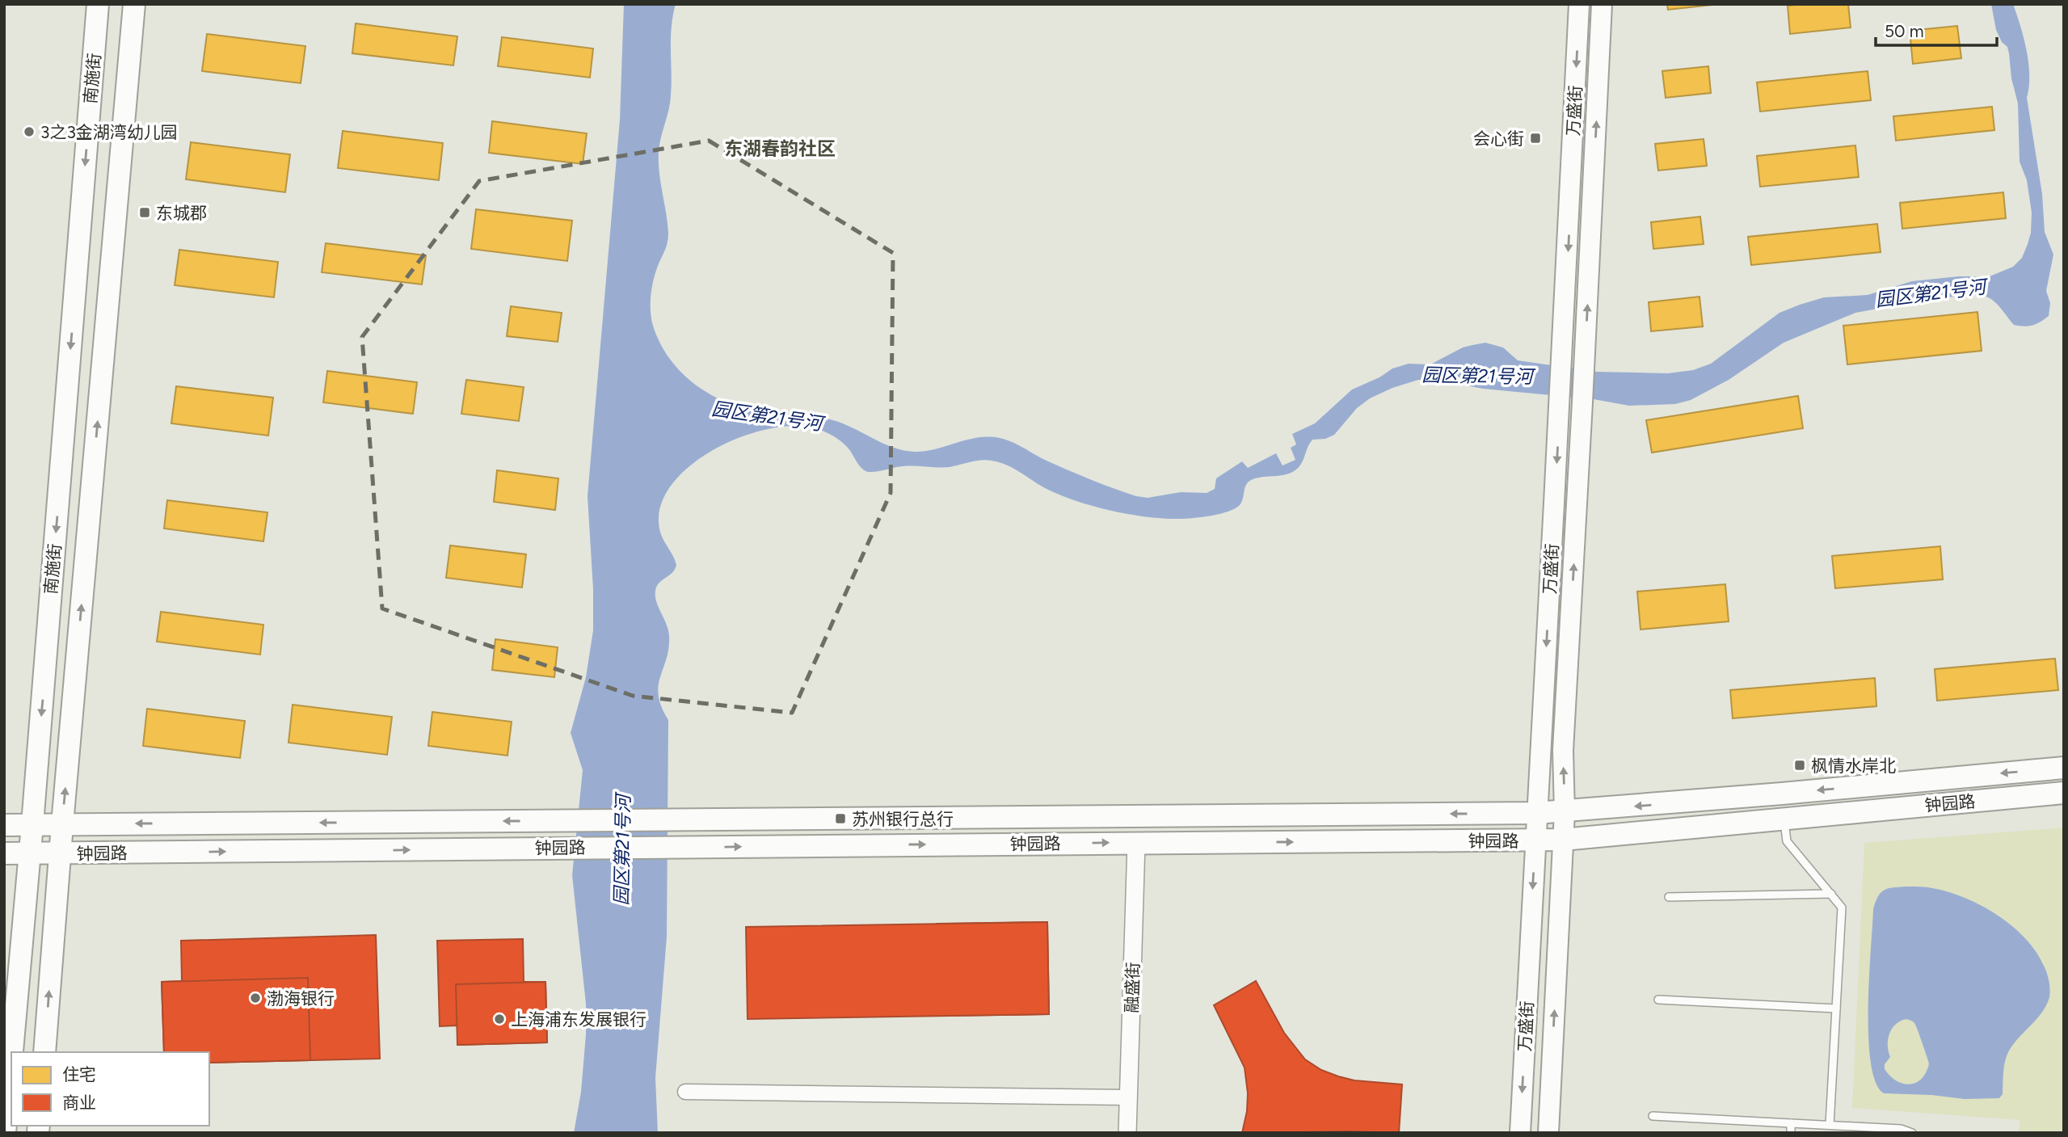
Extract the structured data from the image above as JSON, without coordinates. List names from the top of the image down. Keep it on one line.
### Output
{"streets":{"main road":["南施街","万盛街","钟园路"],"street":["融盛街"]},"crossings":[["南施街","钟园路"],["万盛街","钟园路"],["钟园路","融盛街"]],"districts":["东湖春韵社区"],"water":["园区第21号河"],"places":{"other":["3之3金湖湾幼儿园","渤海银行","上海浦东发展银行"],"transit":["会心街","东城郡","枫情水岸北","苏州银行总行"]},"legend":["住宅","商业"],"scale_bar":"50 m"}
